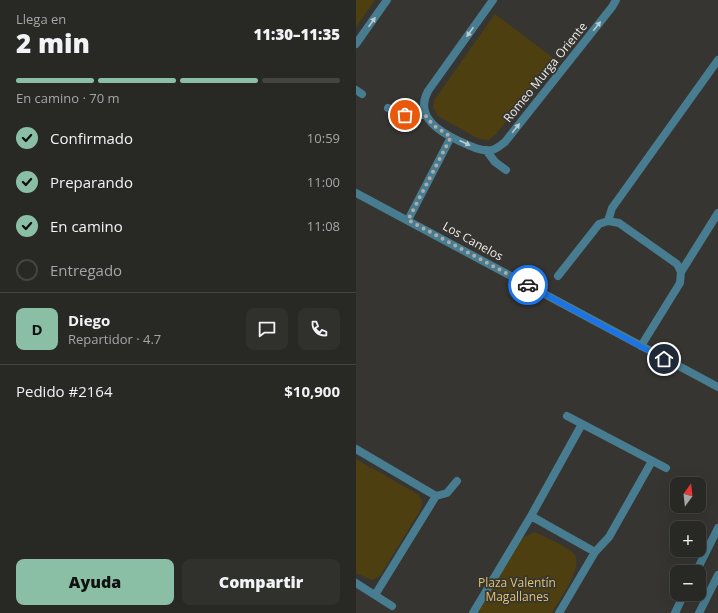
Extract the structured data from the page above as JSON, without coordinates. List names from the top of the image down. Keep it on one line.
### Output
{"streets":{"street":["Romeo Murga Oriente","Los Canelos"]},"one_way":["Romeo Murga Oriente"],"parks":["Plaza Valentín Magallanes"],"north":"top","page":{"heading":["2 min","Llega en","11:30–11:35"],"panel":["Diego","Repartidor · 4.7","Pedido #2164","$10,900"],"bar":"En camino · 70 m","list":[["Confirmado","10:59"],["Preparando","11:00"],["En camino","11:08"],"Entregado"],"round":"D","map_buttons":["+","−"],"buttons":["Ayuda","Compartir"]}}
